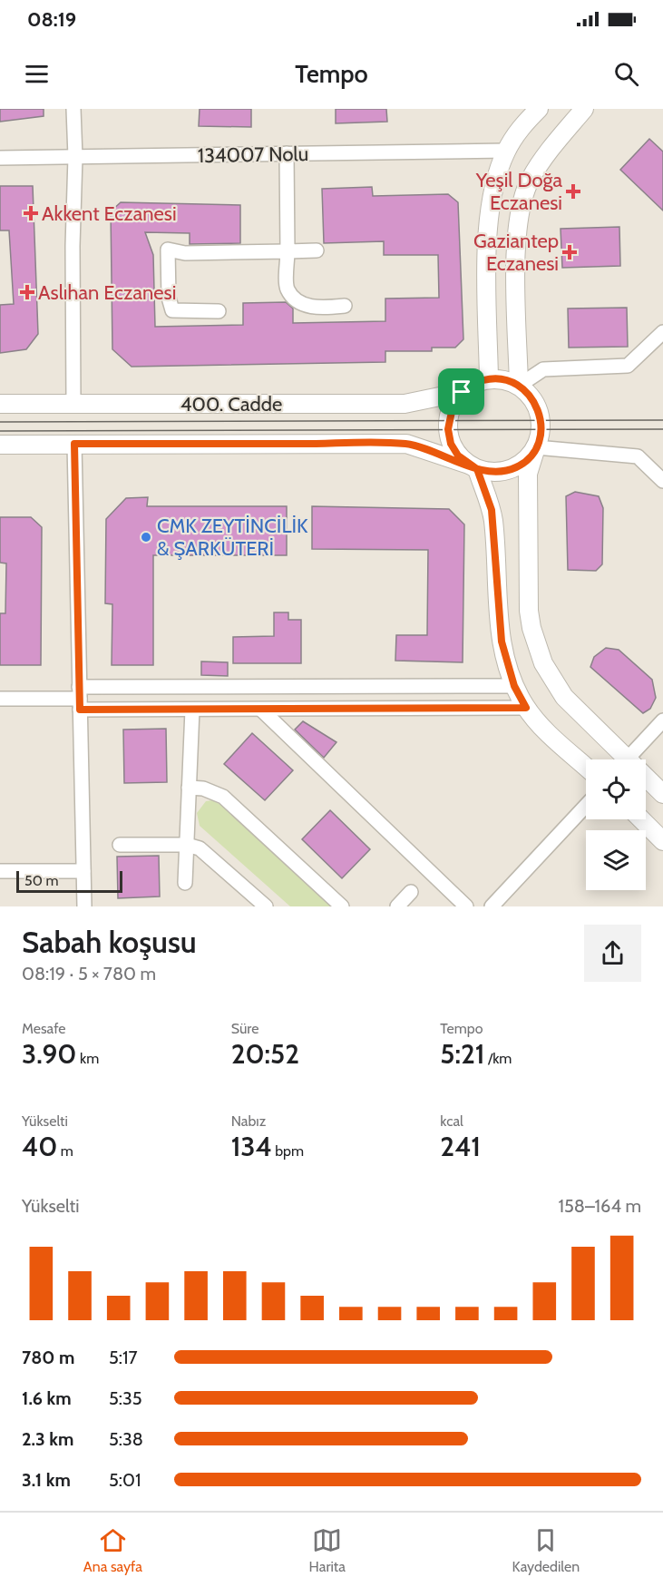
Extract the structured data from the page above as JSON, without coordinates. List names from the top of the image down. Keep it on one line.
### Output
{"streets":{"main road":["400. Cadde"],"street":["134007 Nolu"]},"places":{"health":["Yeşil Doğa Eczanesi","Akkent Eczanesi","Gaziantep Eczanesi","Aslıhan Eczanesi"],"other":["CMK ZEYTİNCİLİK & ŞARKÜTERİ"]},"scale_bar":"50 m","page":{"status":"08:19","header":"Tempo","scale":"50 m","heading":["Sabah koşusu","08:19 · 5 × 780 m"],"stats":[["Mesafe","3.90 km"],["Süre","20:52"],["Tempo","5:21 /km"],["Yükselti","40 m"],["Nabız","134 bpm"],["kcal","241"]],"chart":["Yükselti","158–164 m"],"list":[{"name":"780 m","note":"5:17"},{"name":"1.6 km","note":"5:35"},{"name":"2.3 km","note":"5:38"},{"name":"3.1 km","note":"5:01"}],"tabs":["Ana sayfa","Harita","Kaydedilen"]}}
